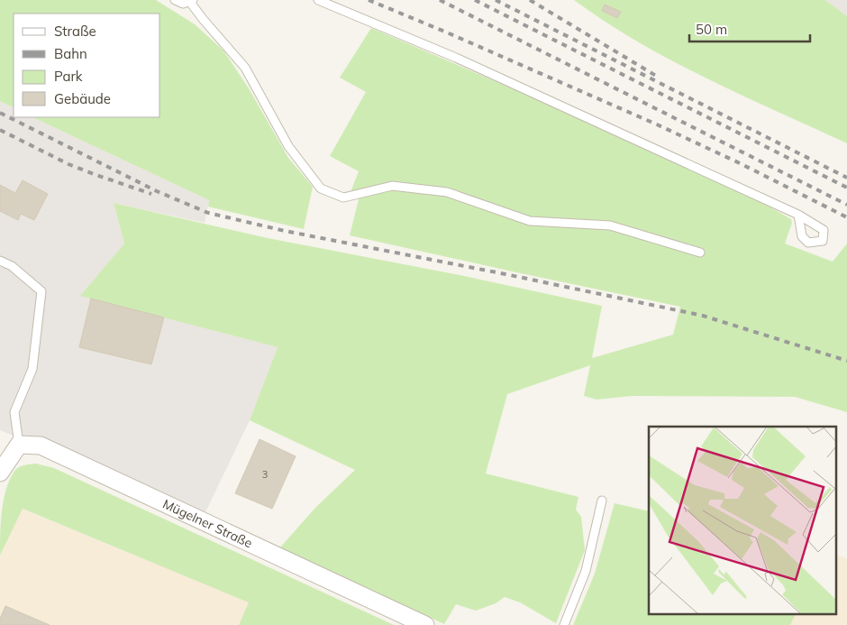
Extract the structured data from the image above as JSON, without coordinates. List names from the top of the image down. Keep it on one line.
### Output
{"streets":{"street":["Mügelner Straße"]},"house_numbers":["3"],"legend":["Straße","Bahn","Park","Gebäude"],"scale_bar":"50 m"}
